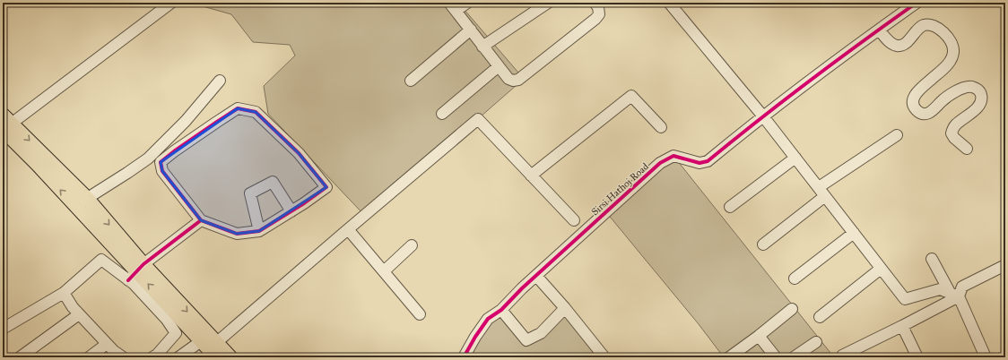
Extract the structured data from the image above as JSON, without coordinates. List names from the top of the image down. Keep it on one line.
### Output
{"streets":{"street":["Sirsi Hathoj Road"]}}
